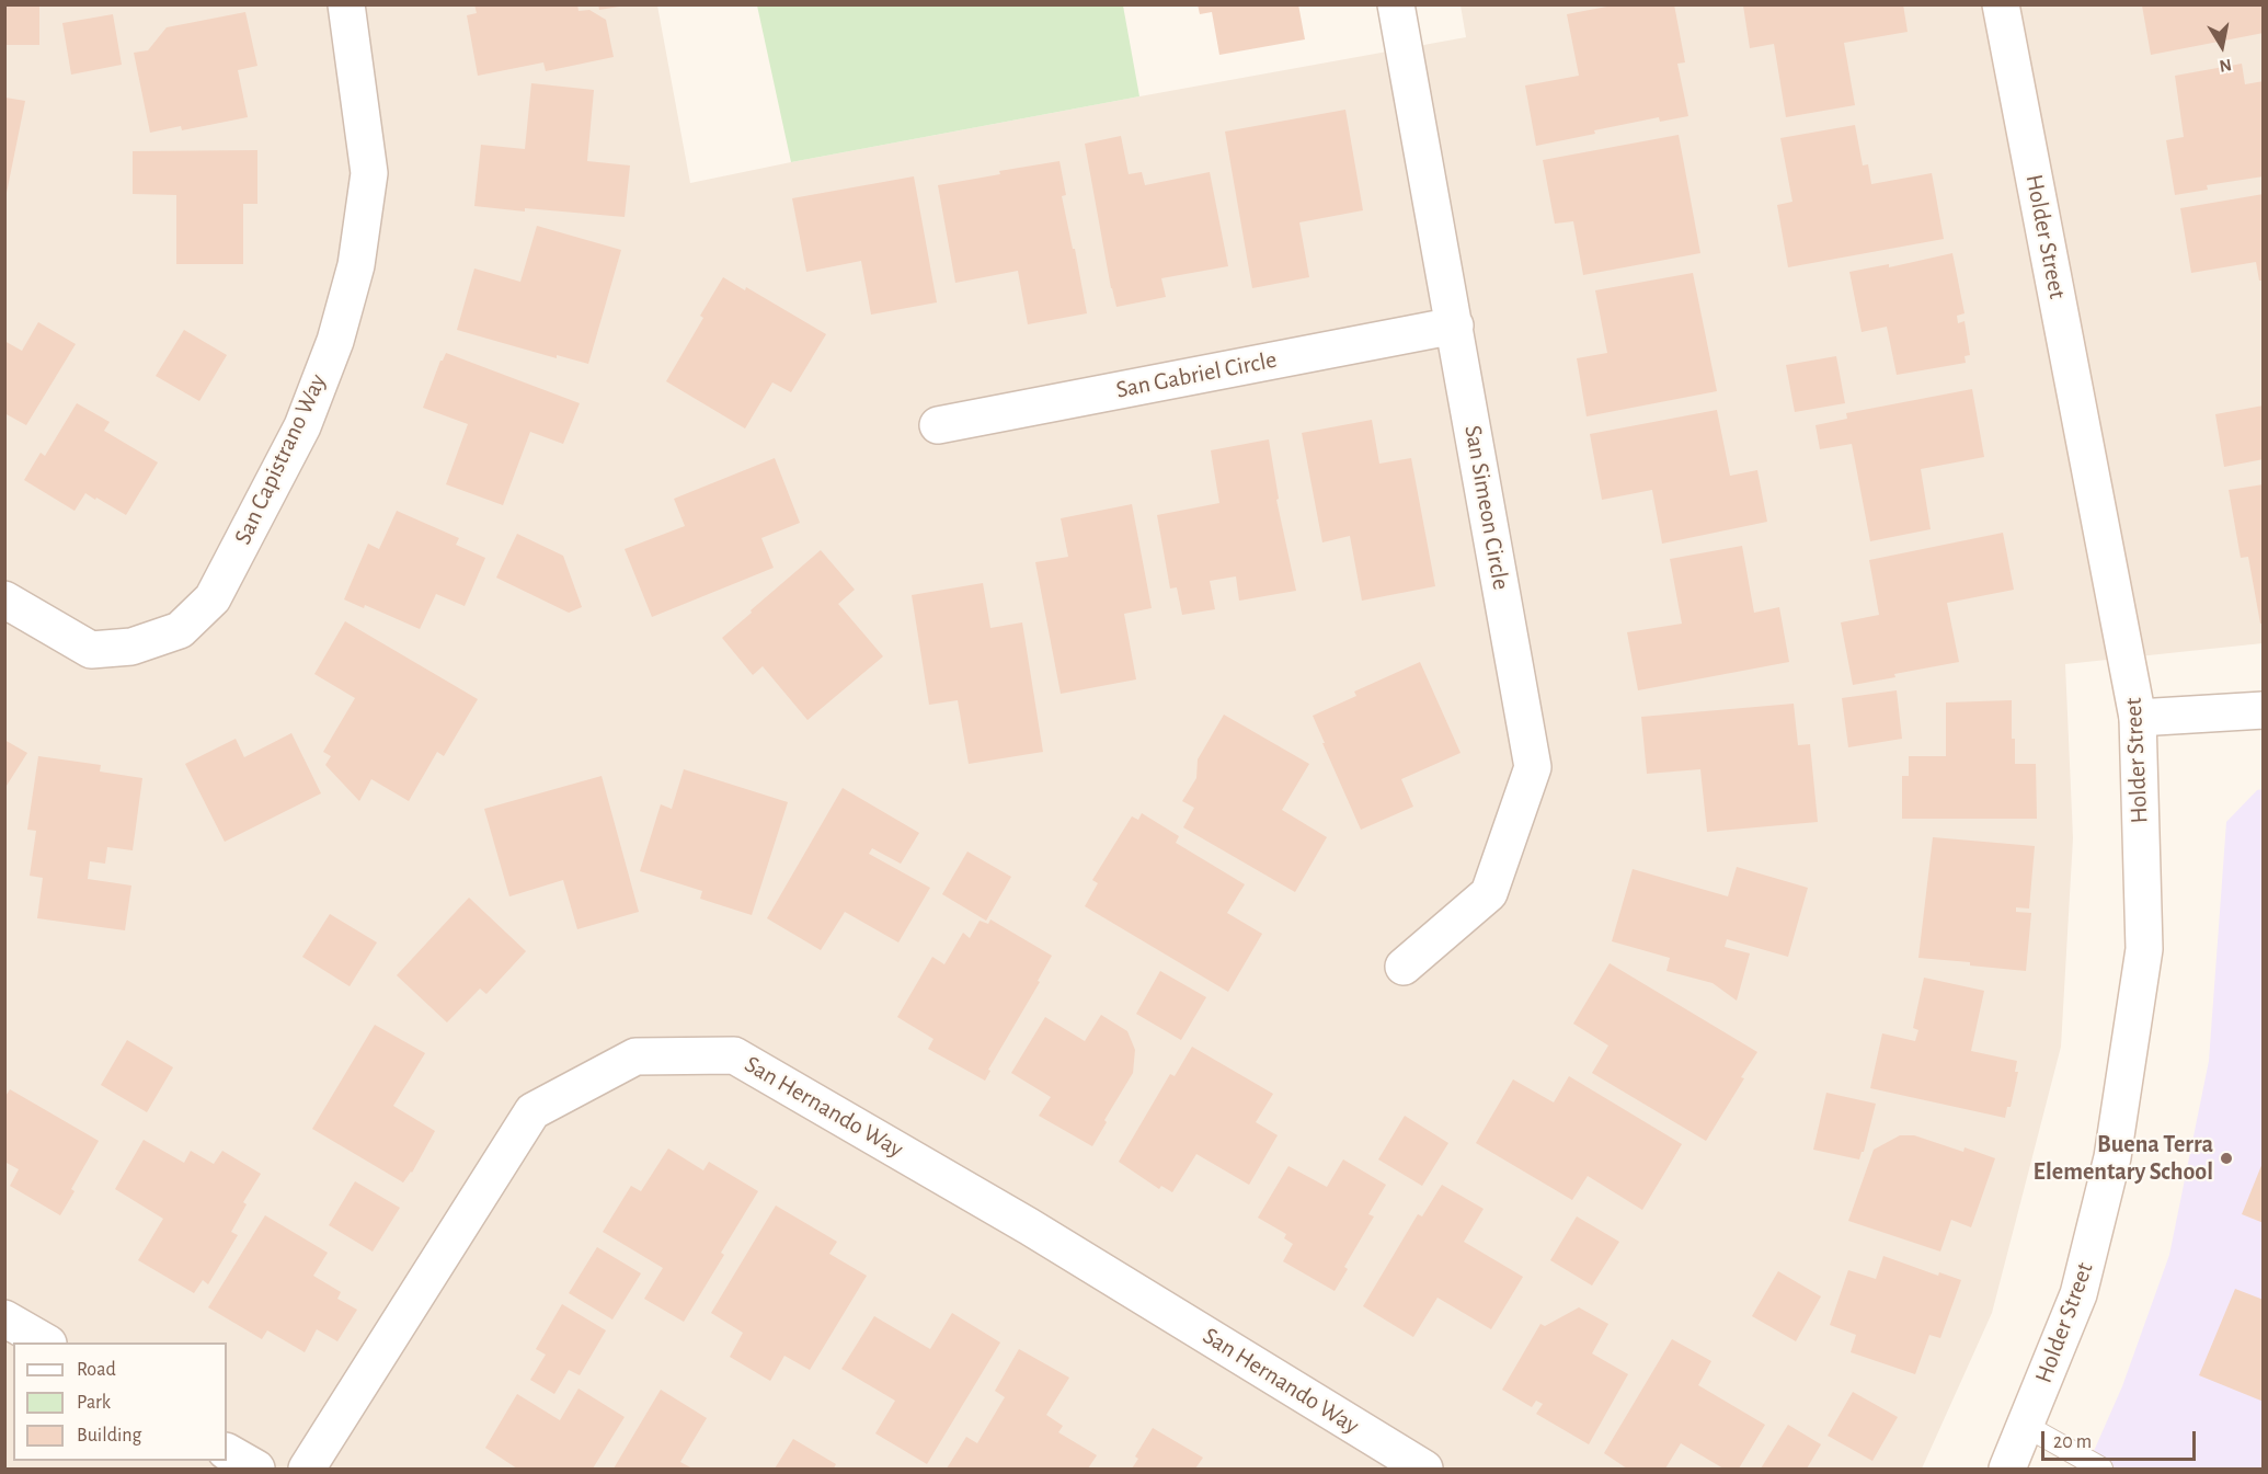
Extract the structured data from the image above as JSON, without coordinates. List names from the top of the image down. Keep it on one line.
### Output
{"streets":{"street":["Holder Street","San Gabriel Circle","San Capistrano Way","San Simeon Circle","San Hernando Way"]},"crossings":[["San Gabriel Circle","San Simeon Circle"]],"places":["Buena Terra Elementary School"],"legend":["Road","Park","Building"],"scale_bar":"20 m","north":"bottom"}
